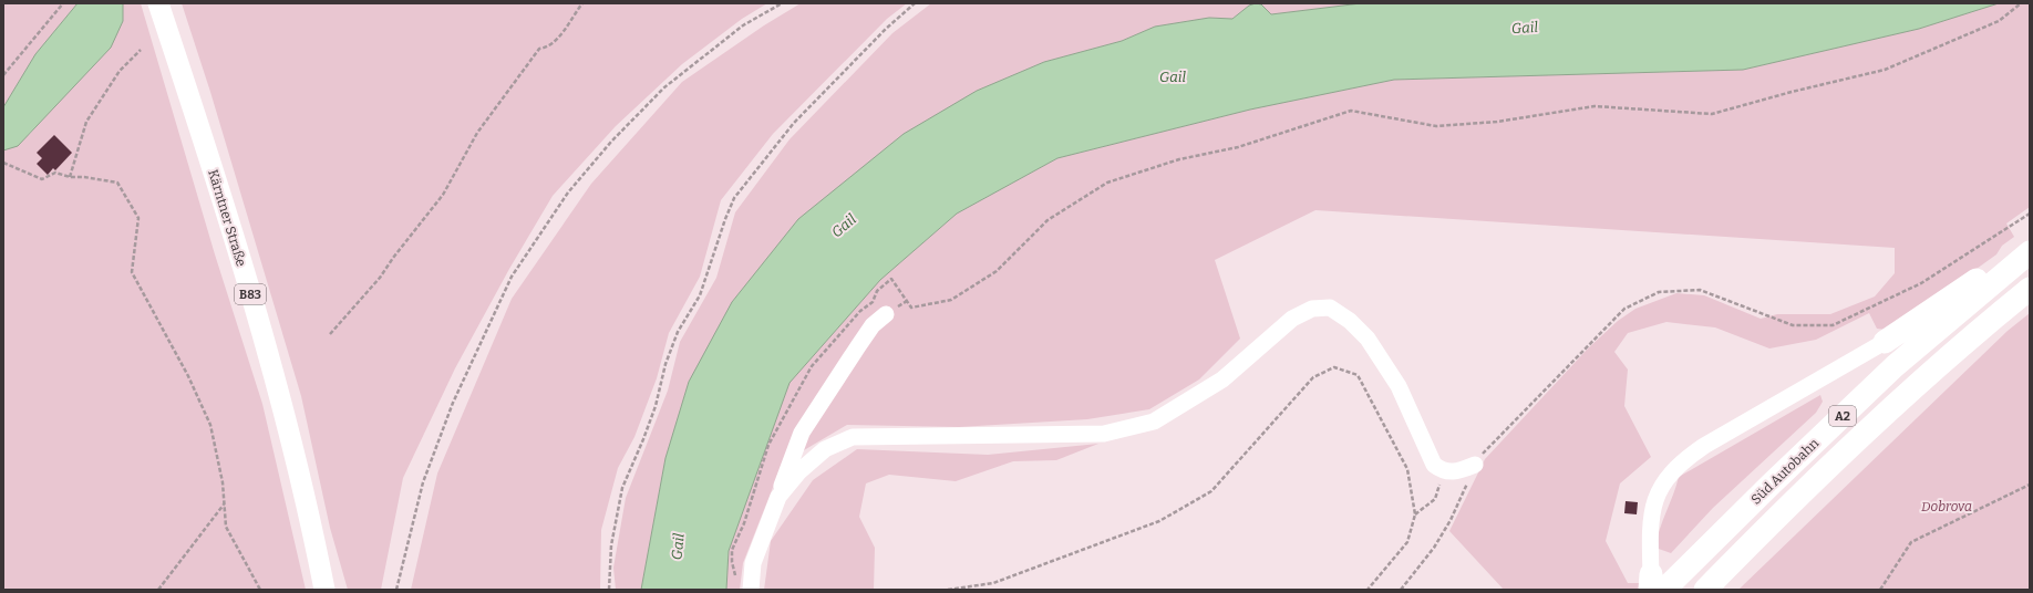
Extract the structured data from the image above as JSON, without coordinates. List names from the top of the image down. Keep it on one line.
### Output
{"streets":{"highway":["A2","Süd Autobahn"],"main road":["Kärntner Straße","B83"]},"water":["Gail"],"parks":["Dobrova"]}
